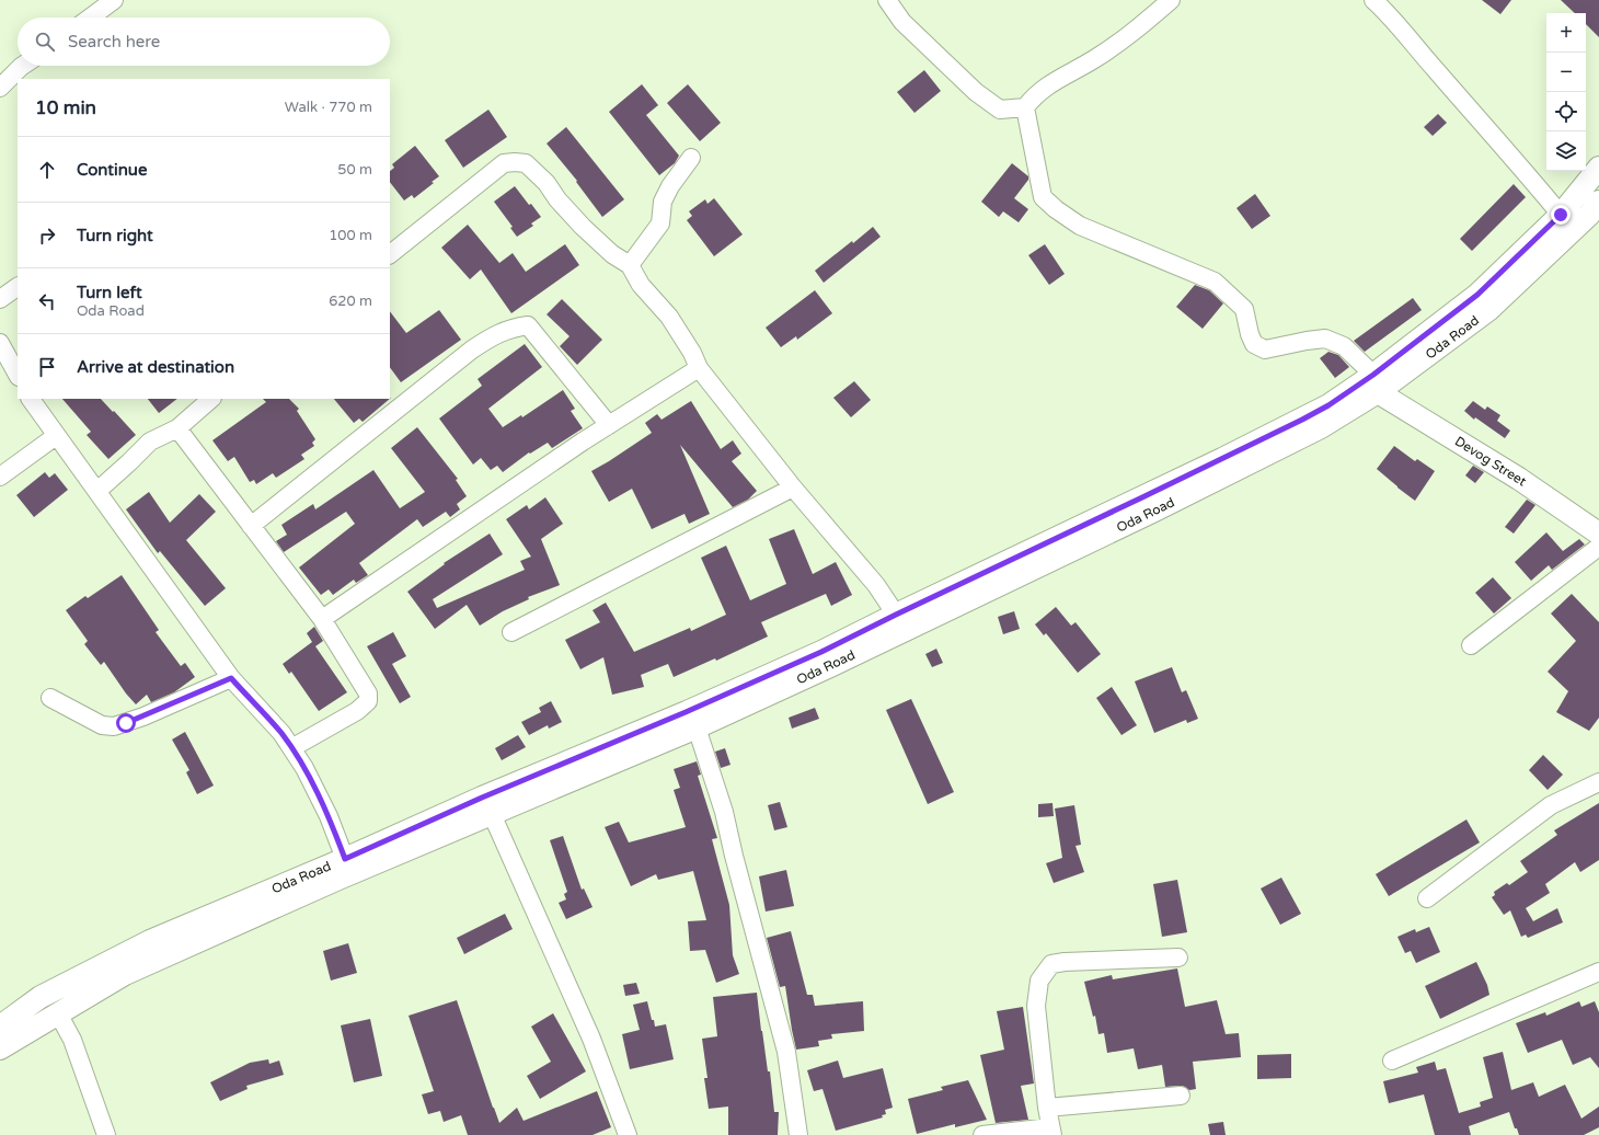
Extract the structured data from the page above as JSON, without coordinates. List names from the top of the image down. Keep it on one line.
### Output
{"streets":{"street":["Oda Road","Devog Street"]},"crossings":[["Oda Road","Devog Street"]],"page":{"map_buttons":["+","−"],"search":"Search here","heading":["10 min","Walk · 770 m"],"list":[["Continue","50 m"],["Turn right","100 m"],["Turn left","Oda Road","620 m"],"Arrive at destination"]}}
